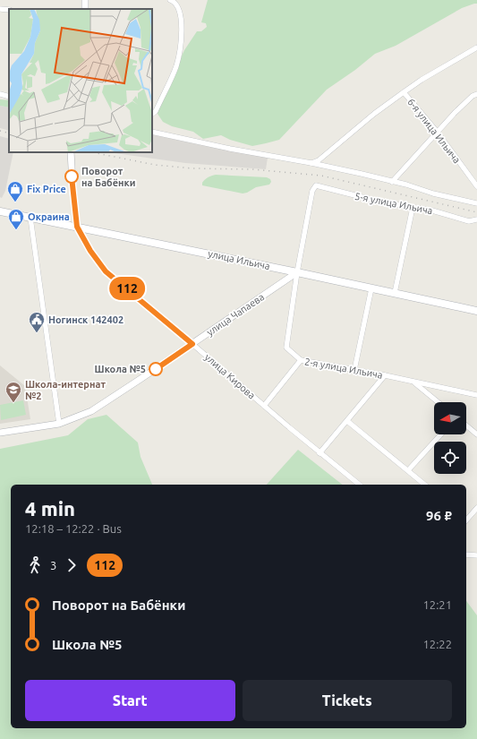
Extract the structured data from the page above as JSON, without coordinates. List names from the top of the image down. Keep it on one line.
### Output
{"streets":{"main road":["улица Ильича"],"street":["6-я улица Ильича","5-я улица Ильича","улица Чапаева","2-я улица Ильича","улица Кирова"]},"crossings":[["5-я улица Ильича","2-я улица Ильича"],["улица Ильича","улица Чапаева"],["улица Ильича","2-я улица Ильича"],["улица Ильича","улица Кирова"],["улица Чапаева","2-я улица Ильича"],["улица Чапаева","улица Кирова"]],"places":{"other":["Поворот на Бабёнки","Школа №5"],"shop":["Fix Price","Окраина"],"public building":["Ногинск 142402"],"school or university":["Школа-интернат №2"]},"lines":["bus line 112"],"north":"left","page":{"on_map":"112","heading":["4 min","12:18 – 12:22 · Bus","96 ₽"],"legs":["3","112"],"list":[{"name":"Поворот на Бабёнки","value":"12:21"},{"name":"Школа №5","value":"12:22"}],"buttons":["Start","Tickets"]}}
